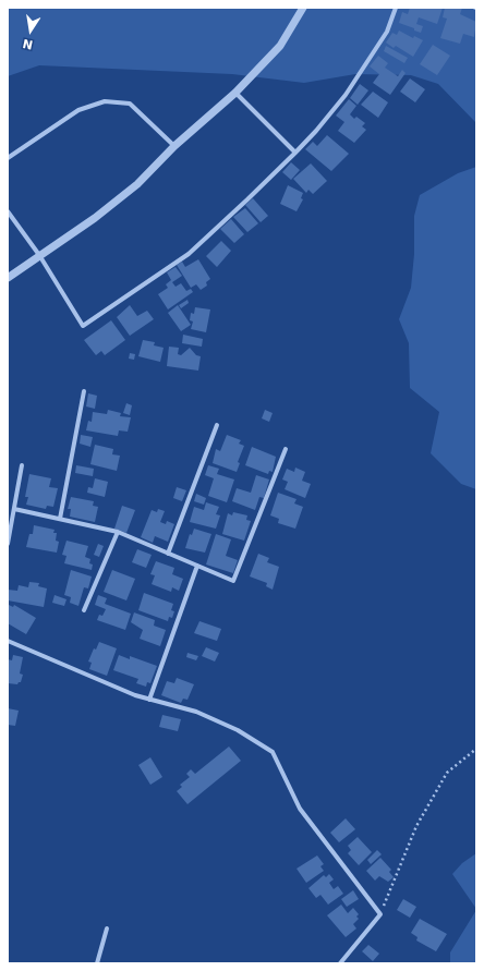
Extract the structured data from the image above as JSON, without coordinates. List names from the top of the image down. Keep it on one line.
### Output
{"north":"bottom"}
